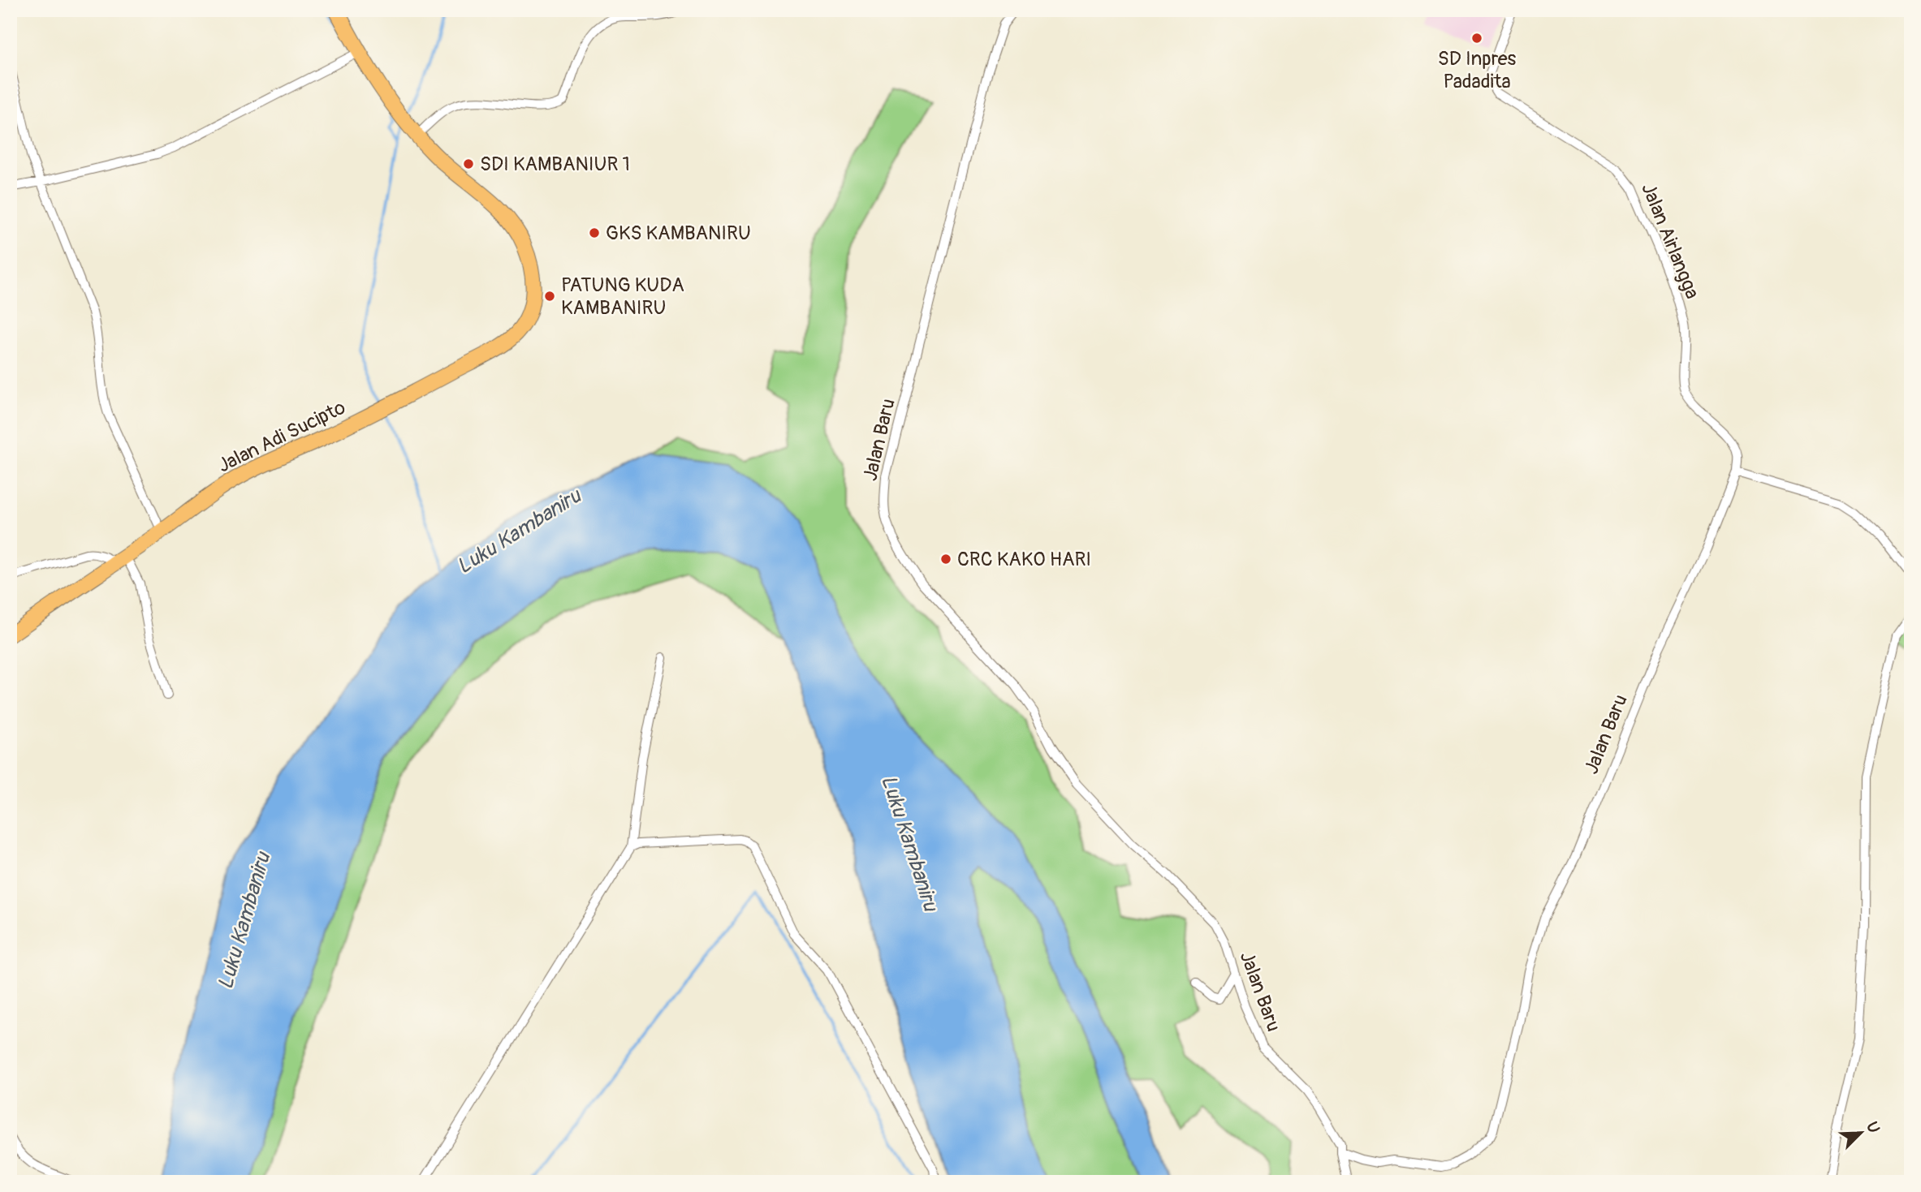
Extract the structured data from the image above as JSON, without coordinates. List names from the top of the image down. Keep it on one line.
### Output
{"streets":{"highway":["Jalan Adi Sucipto"],"street":["Jalan Airlangga","Jalan Baru"]},"crossings":[["Jalan Airlangga","Jalan Baru"]],"water":["Luku Kambaniru"],"places":["SD Inpres Padadita","SDI KAMBANIUR 1","GKS KAMBANIRU","PATUNG KUDA KAMBANIRU","CRC KAKO HARI"],"north":"top right"}
